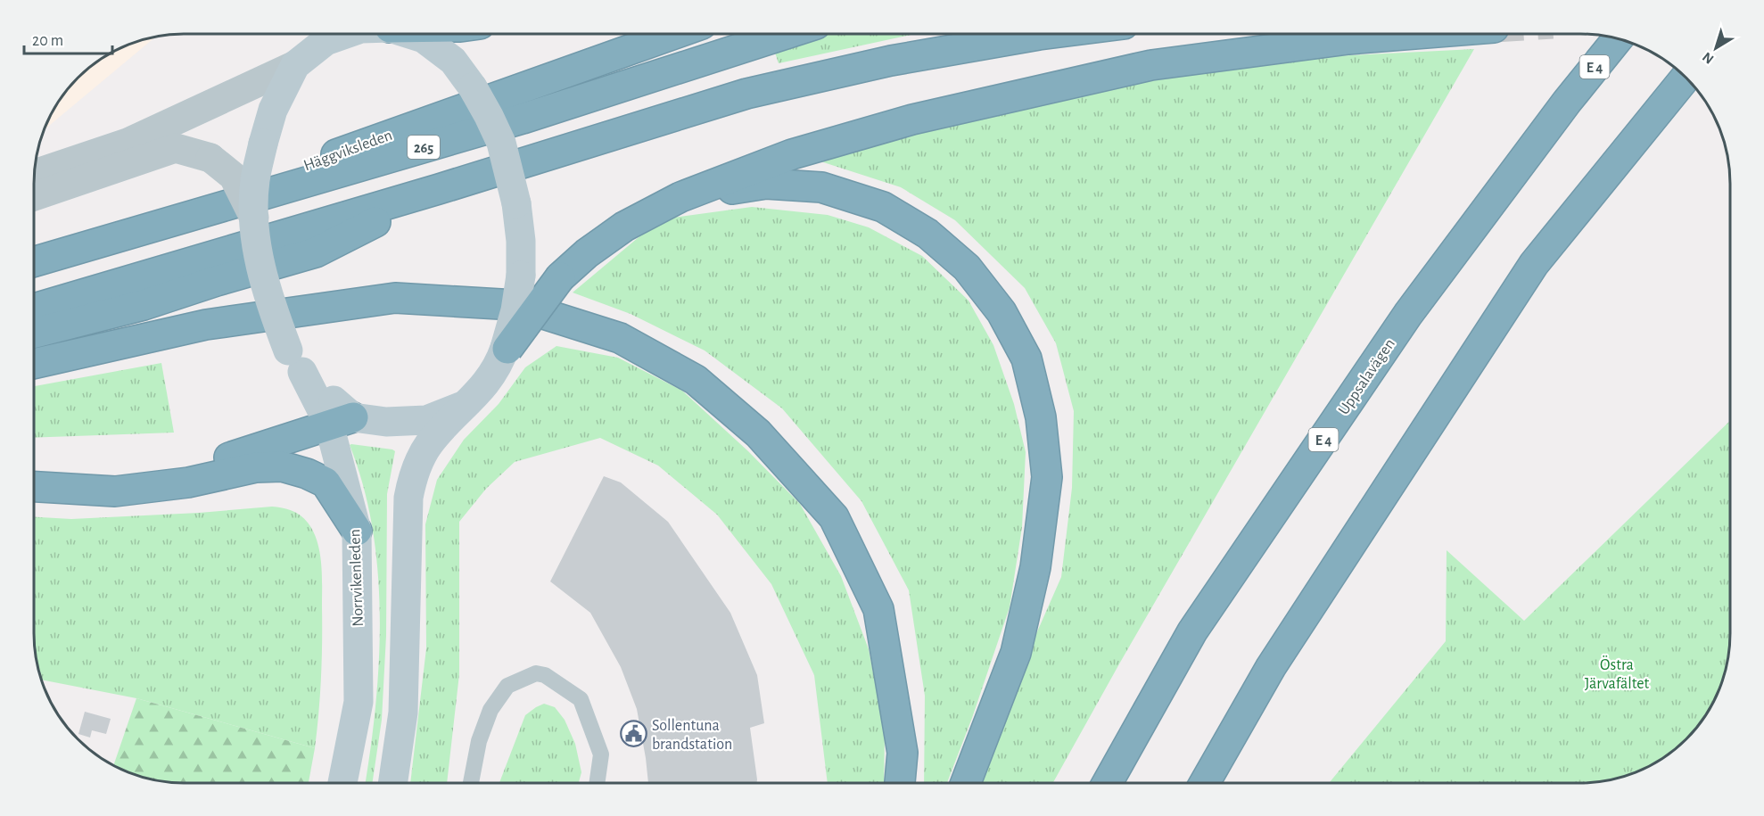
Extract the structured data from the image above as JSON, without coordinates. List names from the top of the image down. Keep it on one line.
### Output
{"streets":{"highway":["E 4","265","Häggviksleden","Uppsalavägen"],"main road":["Norrvikenleden"]},"parks":["Östra Järvafältet"],"places":{"public building":["Sollentuna brandstation"]},"scale_bar":"20 m","north":"bottom left"}
